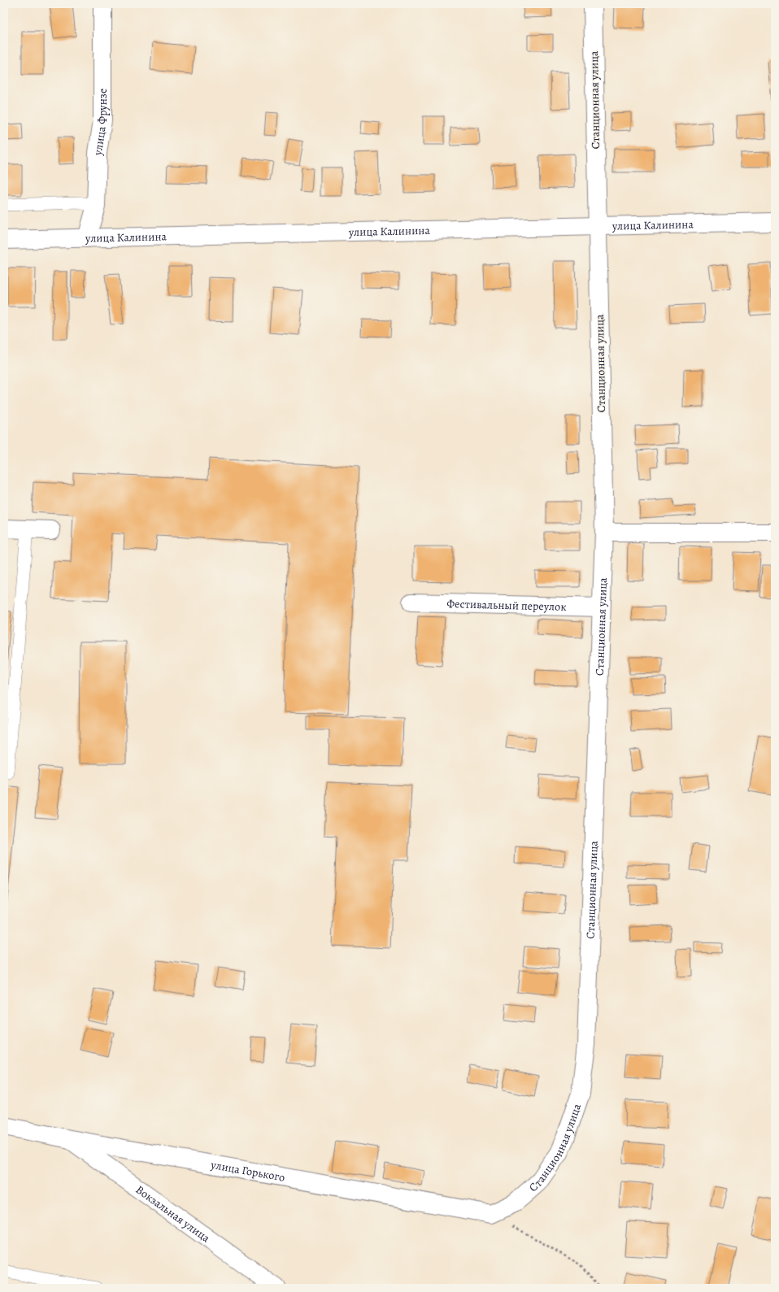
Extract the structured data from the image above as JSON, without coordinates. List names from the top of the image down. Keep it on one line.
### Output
{"streets":{"street":["Станционная улица","улица Фрунзе","улица Калинина","Фестивальный переулок","улица Горького","Вокзальная улица"]},"crossings":[["Станционная улица","улица Калинина"],["Станционная улица","Фестивальный переулок"],["Станционная улица","улица Горького"],["улица Фрунзе","улица Калинина"],["улица Горького","Вокзальная улица"]]}
